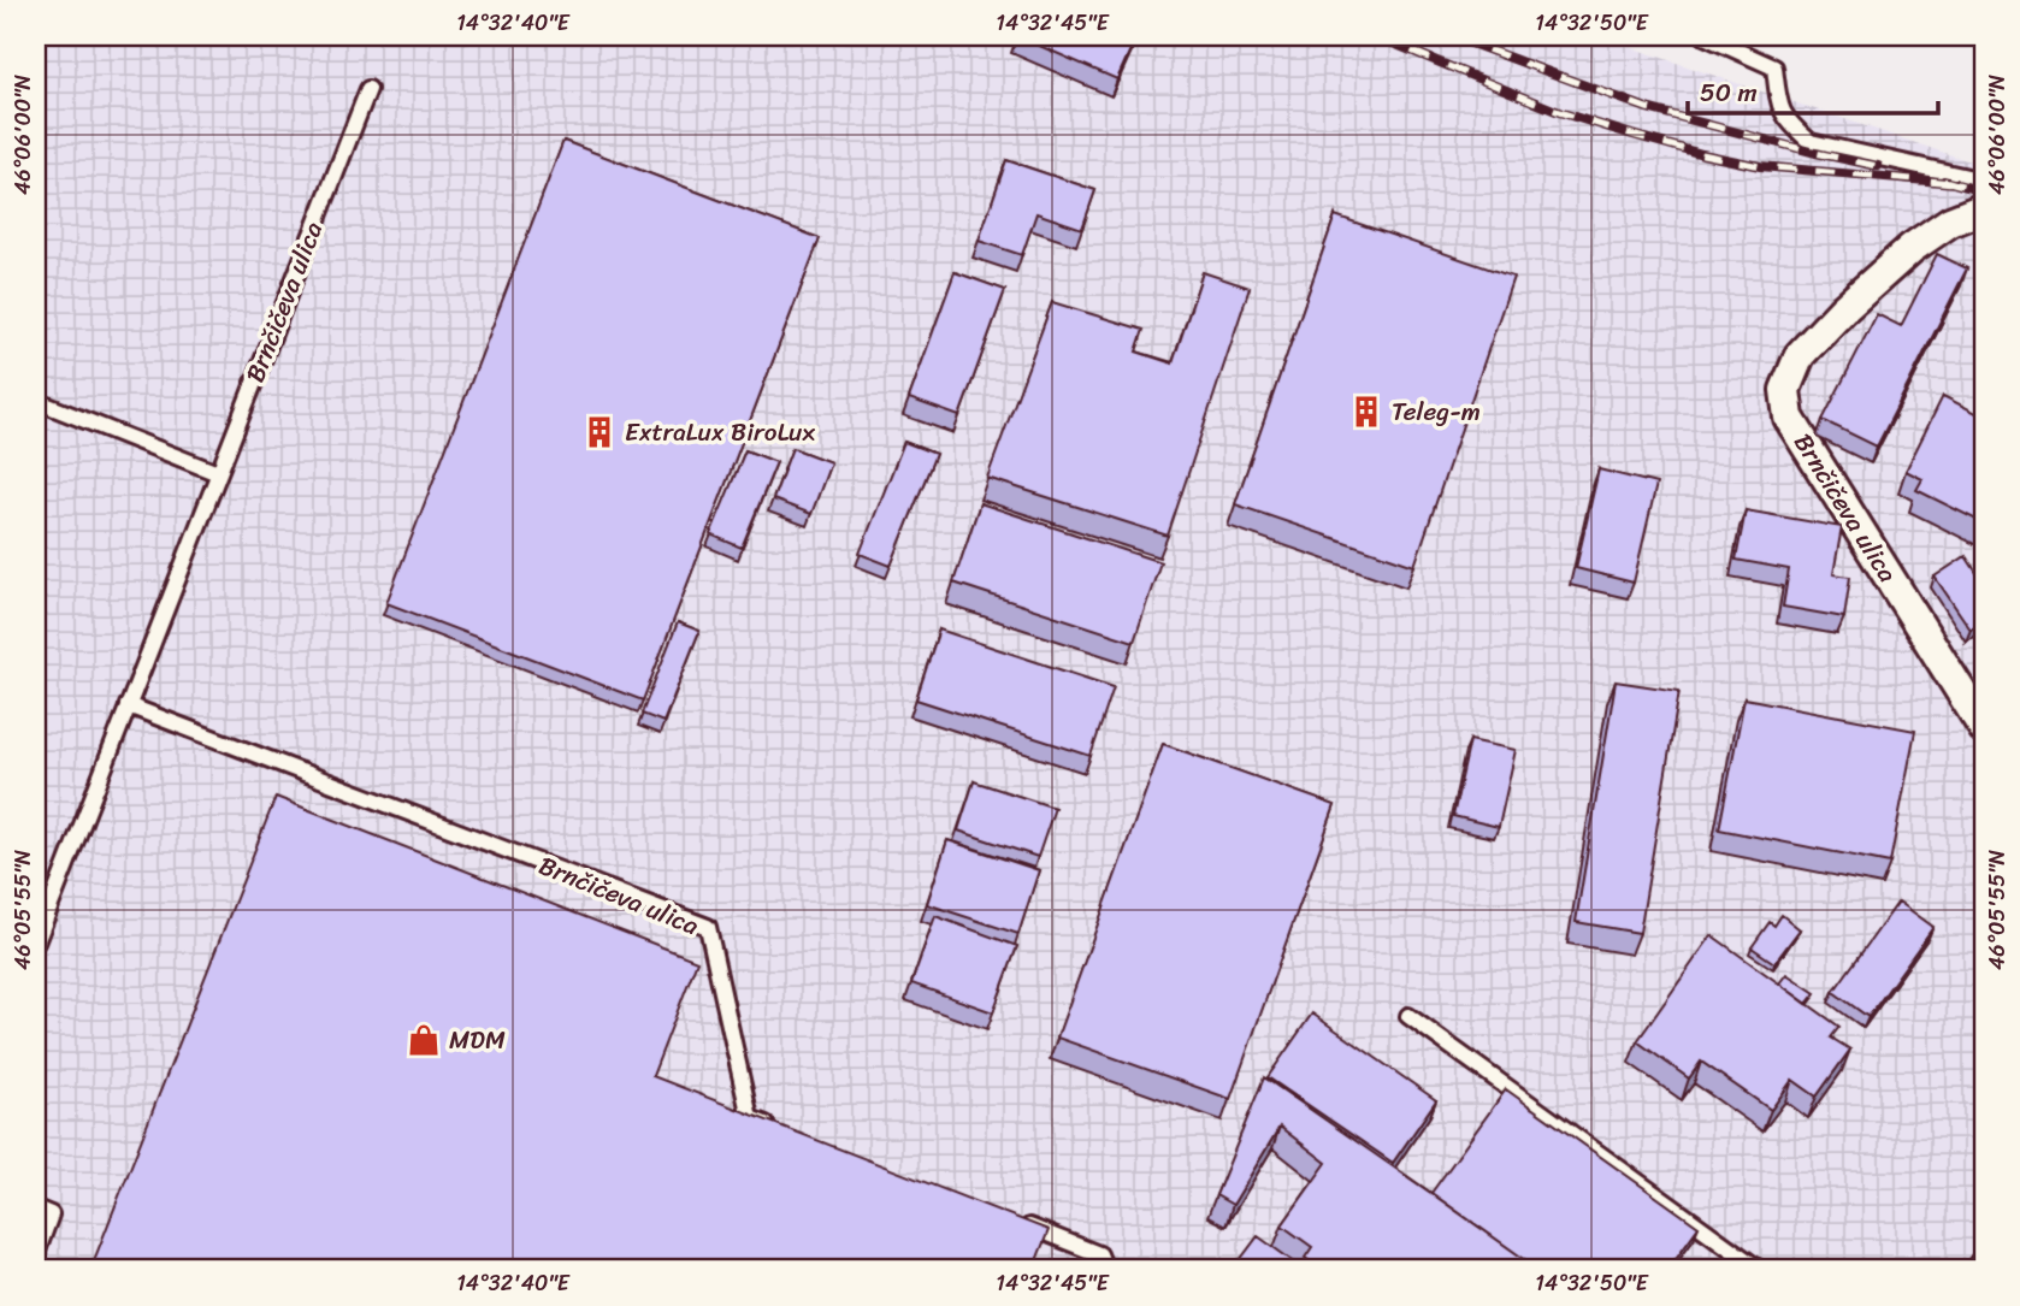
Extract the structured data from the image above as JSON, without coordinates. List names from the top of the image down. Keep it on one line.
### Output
{"streets":{"street":["Brnčičeva ulica"]},"places":{"building":["Teleg-m","ExtraLux BiroLux"],"shop":["MDM"]},"scale_bar":"50 m","coordinates":["14°32'40\"E","14°32'45\"E","14°32'50\"E","46°06'00\"N","46°05'55\"N"]}
